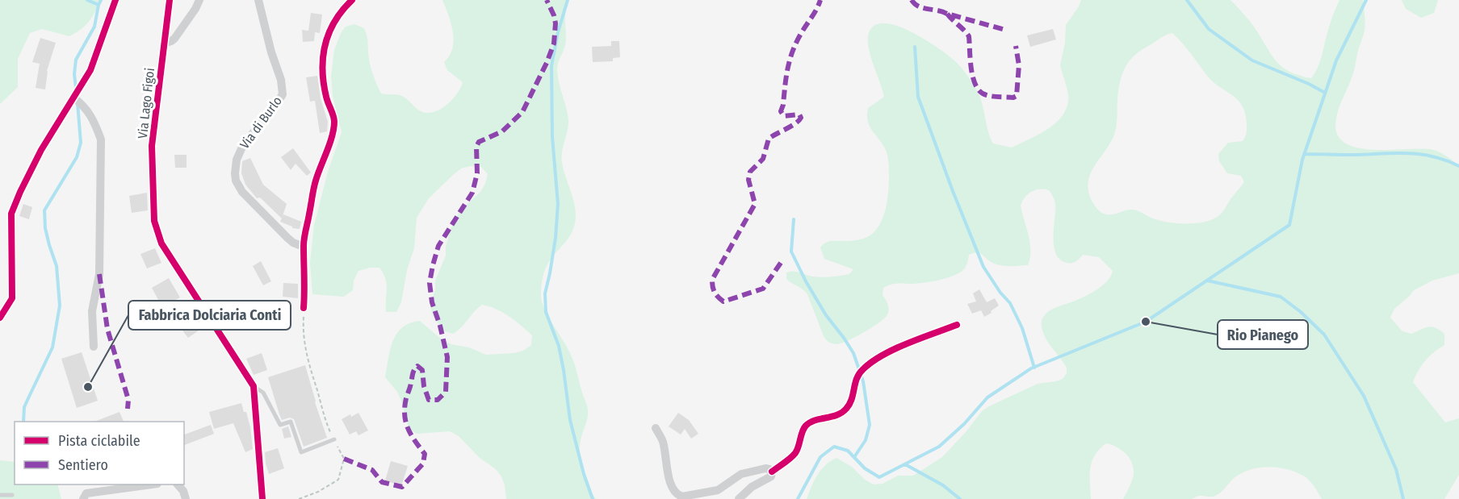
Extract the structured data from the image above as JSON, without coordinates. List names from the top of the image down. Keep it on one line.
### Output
{"streets":{"street":["Via Lago Figoi","Via di Burlo"]},"places":["Rio Pianego","Fabbrica Dolciaria Conti"],"legend":["Pista ciclabile","Sentiero"]}
